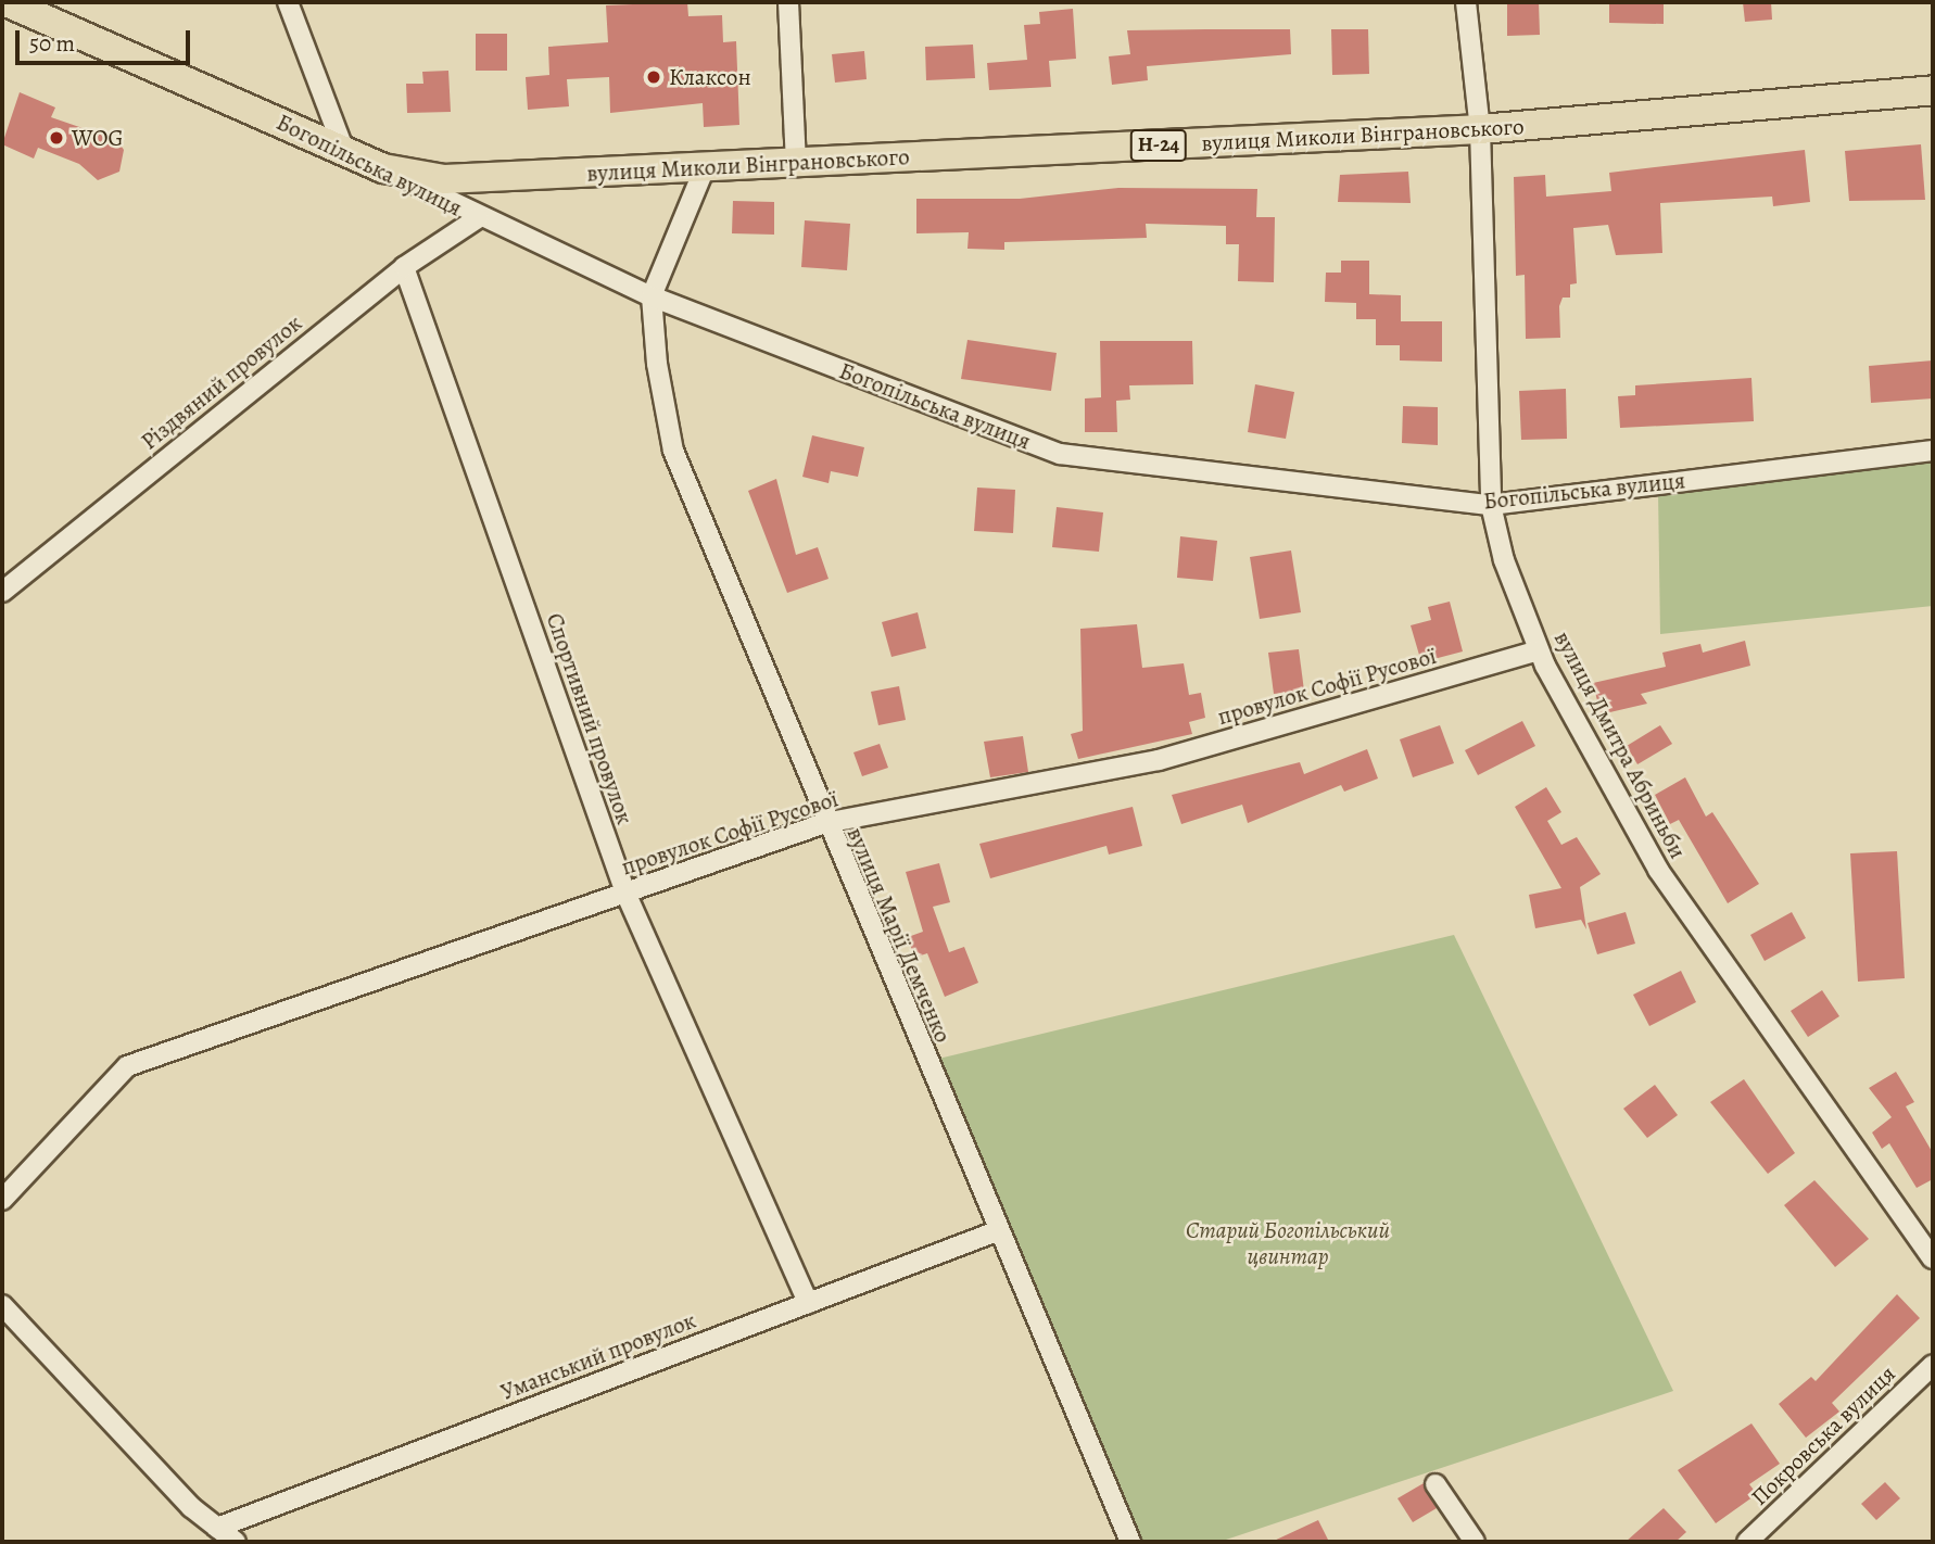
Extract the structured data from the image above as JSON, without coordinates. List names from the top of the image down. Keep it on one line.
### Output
{"streets":{"main road":["вулиця Миколи Вінграновського","Н-24","Богопільська вулиця"],"street":["Різдвяний провулок","провулок Софії Русової","Спортивний провулок","вулиця Дмитра Абриньби","вулиця Марії Демченко","Уманський провулок","Покровська вулиця"]},"crossings":[["вулиця Миколи Вінграновського","Богопільська вулиця"],["вулиця Миколи Вінграновського","вулиця Дмитра Абриньби"],["Богопільська вулиця","Різдвяний провулок"],["Богопільська вулиця","вулиця Дмитра Абриньби"],["Богопільська вулиця","вулиця Марії Демченко"],["Різдвяний провулок","Спортивний провулок"],["провулок Софії Русової","Спортивний провулок"],["провулок Софії Русової","вулиця Дмитра Абриньби"],["провулок Софії Русової","вулиця Марії Демченко"],["Спортивний провулок","Уманський провулок"],["вулиця Марії Демченко","Уманський провулок"]],"parks":["Старий Богопільський цвинтар"],"places":["Клаксон","WOG"],"scale_bar":"50 m"}
